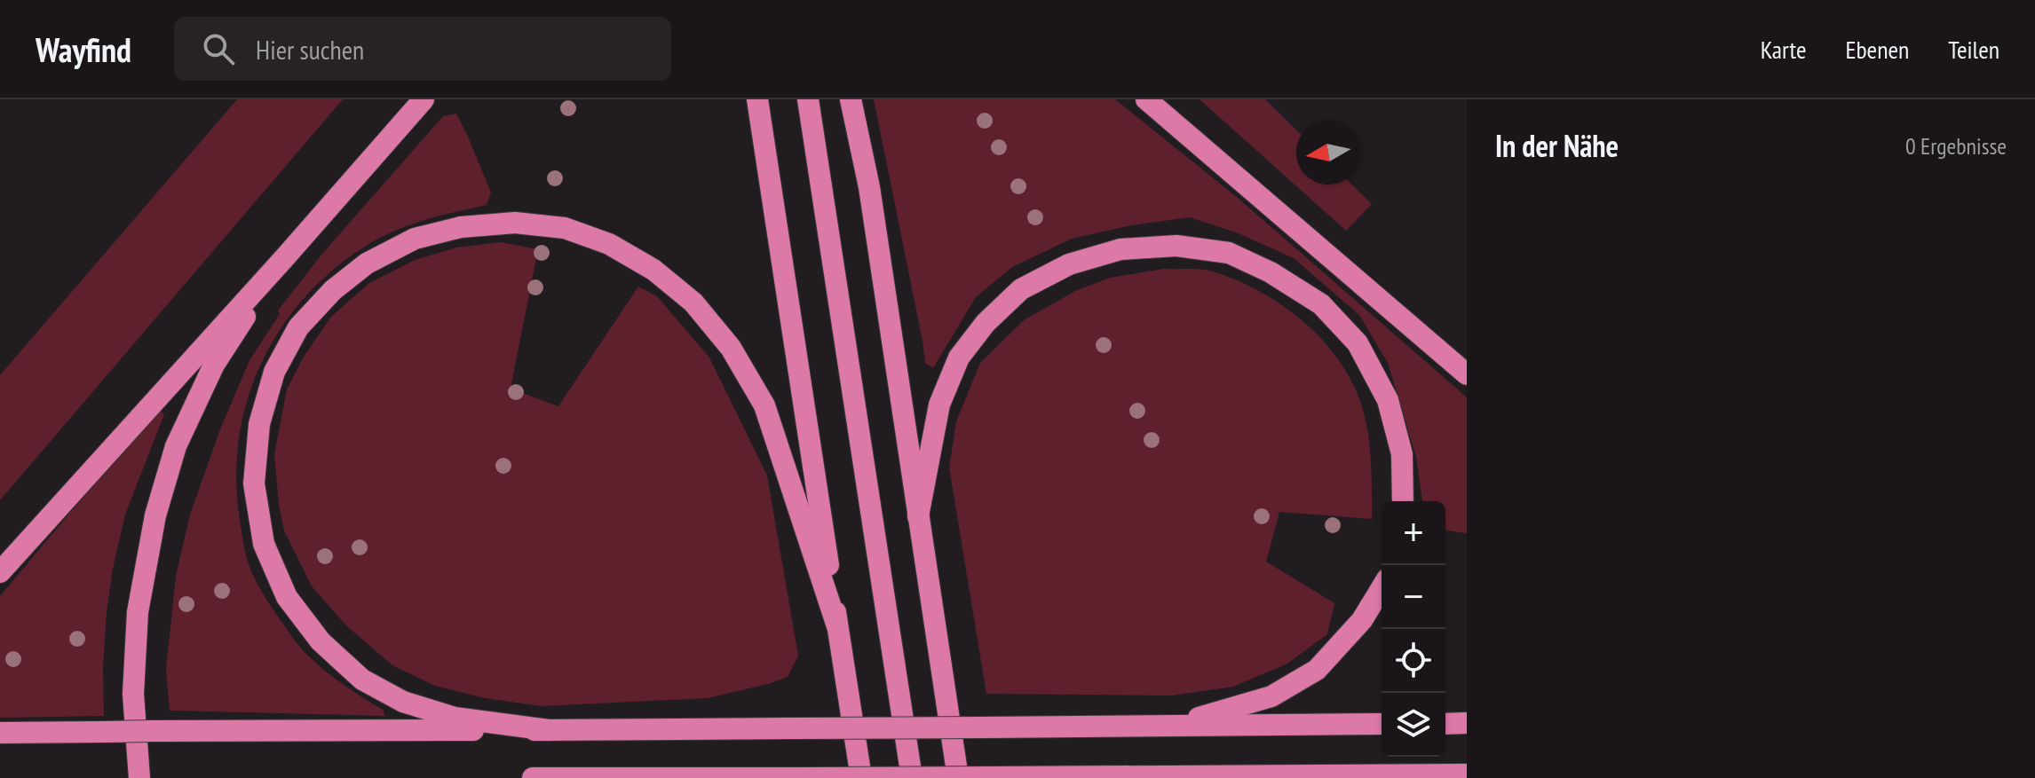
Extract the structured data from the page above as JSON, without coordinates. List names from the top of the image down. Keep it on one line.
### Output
{"north":"left","page":{"header":"Wayfind","search":"Hier suchen","nav":["Karte","Ebenen","Teilen"],"heading":["In der Nähe","0 Ergebnisse"],"map_buttons":["+","−"]}}
